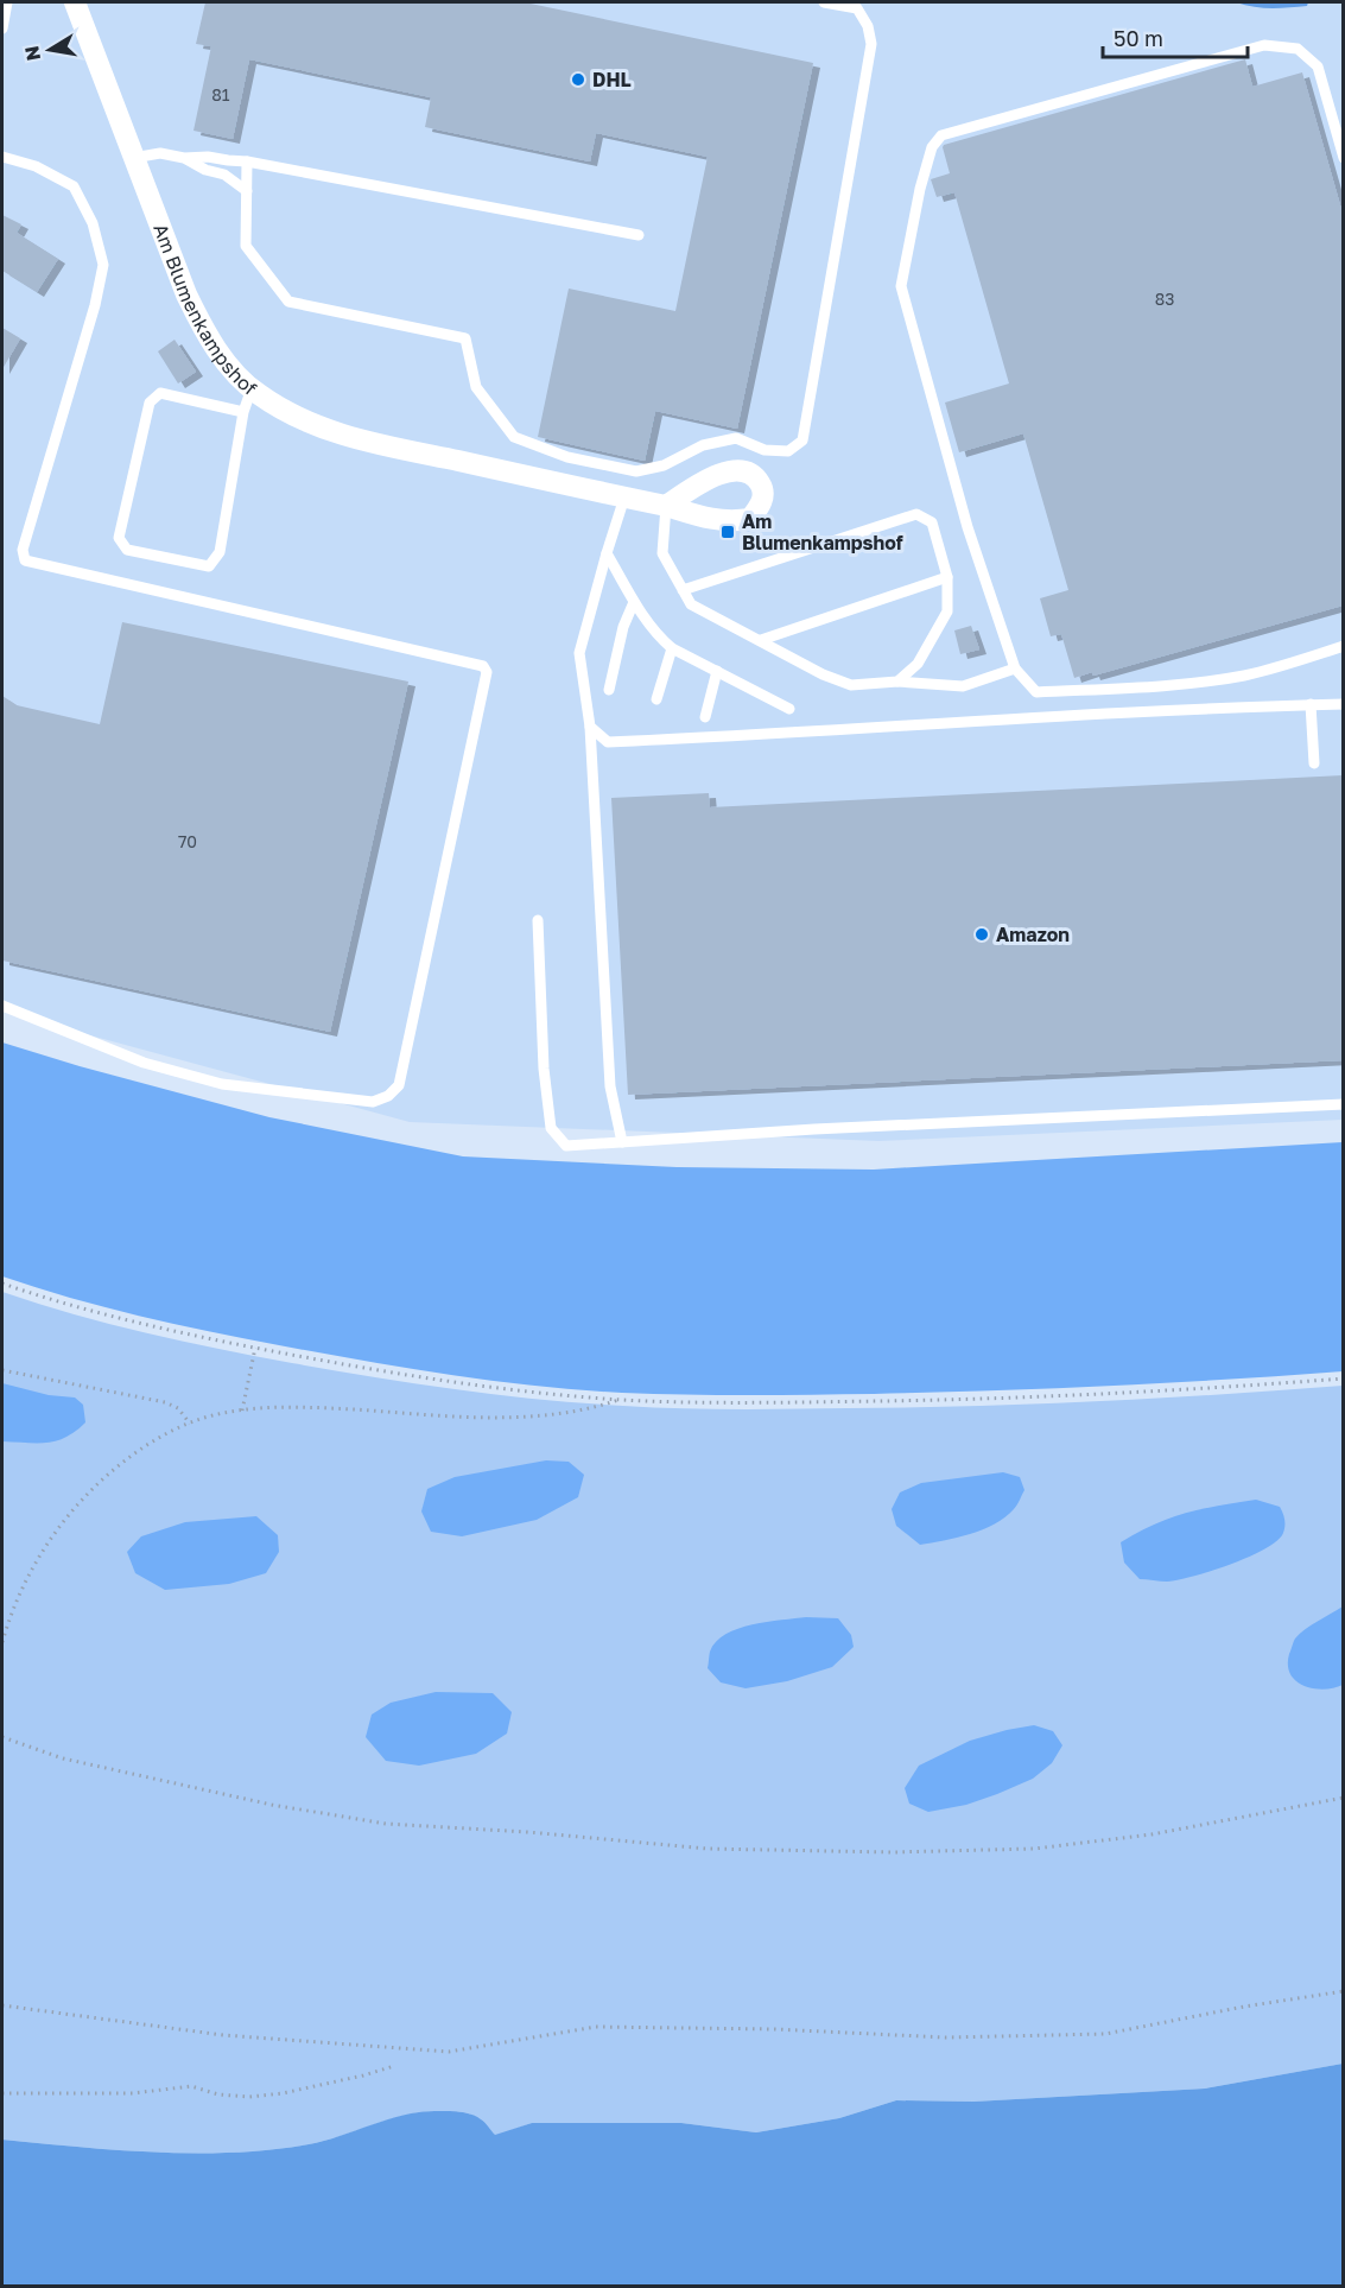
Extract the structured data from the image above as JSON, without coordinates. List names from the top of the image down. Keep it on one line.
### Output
{"streets":{"street":["Am Blumenkampshof"]},"places":{"other":["DHL","Amazon"],"transit":["Am Blumenkampshof"]},"house_numbers":["81","83","70"],"scale_bar":"50 m","north":"left"}
